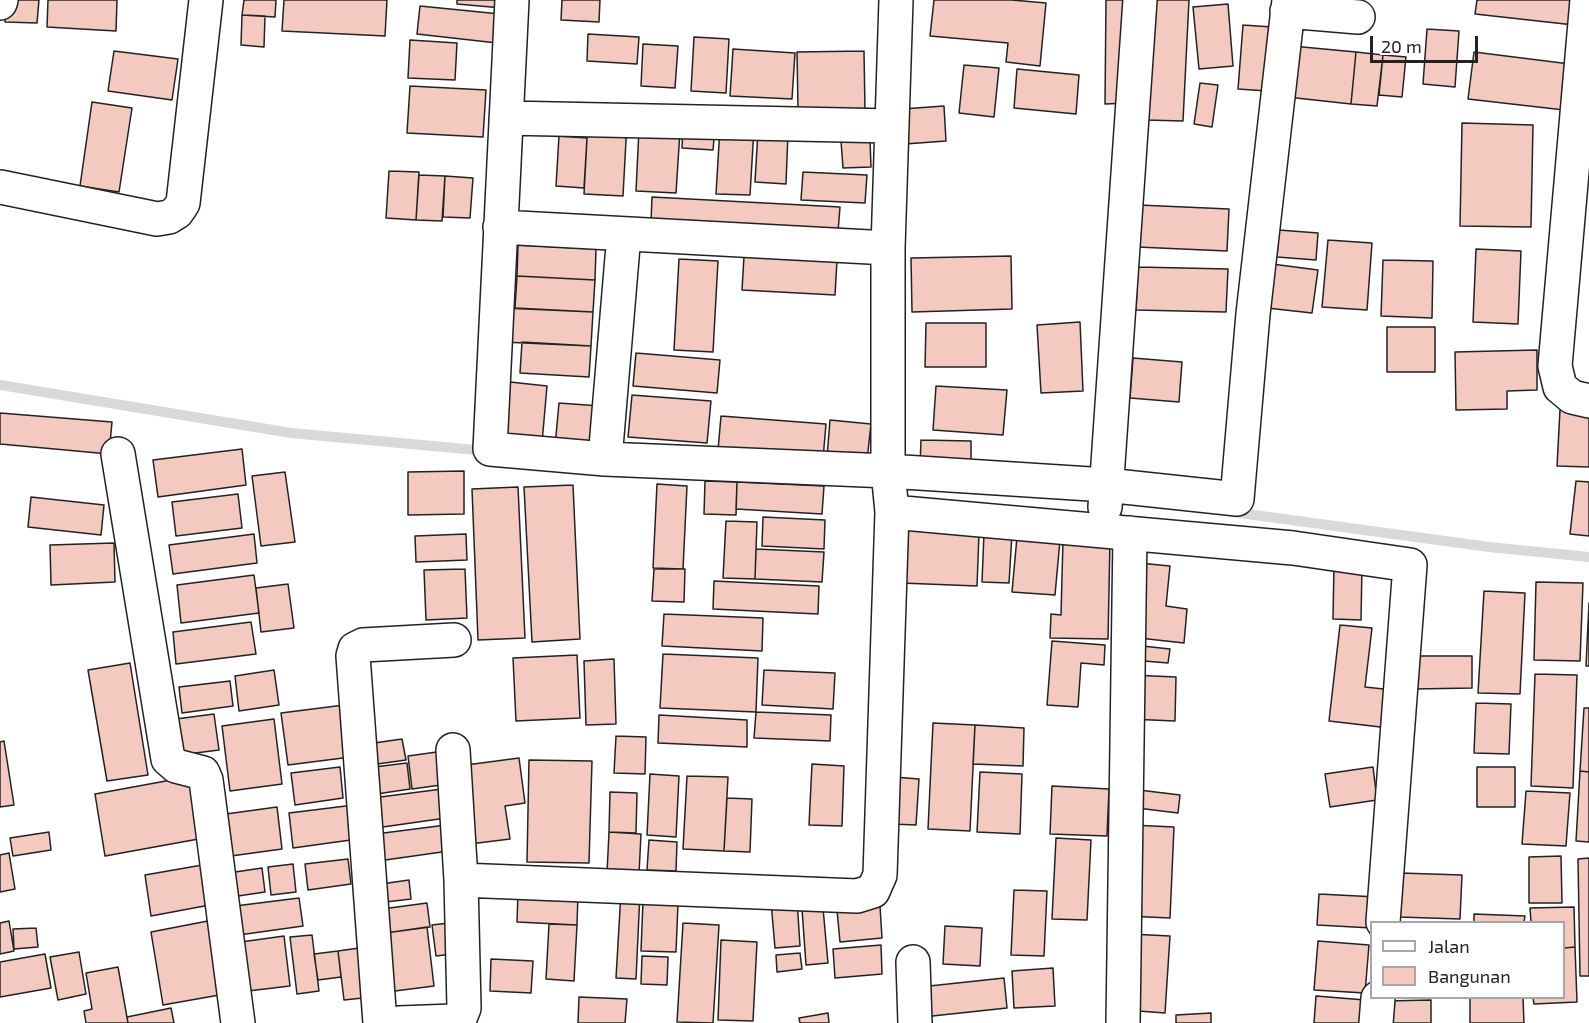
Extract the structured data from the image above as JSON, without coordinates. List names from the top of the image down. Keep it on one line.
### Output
{"legend":["Jalan","Bangunan"],"scale_bar":"20 m"}
